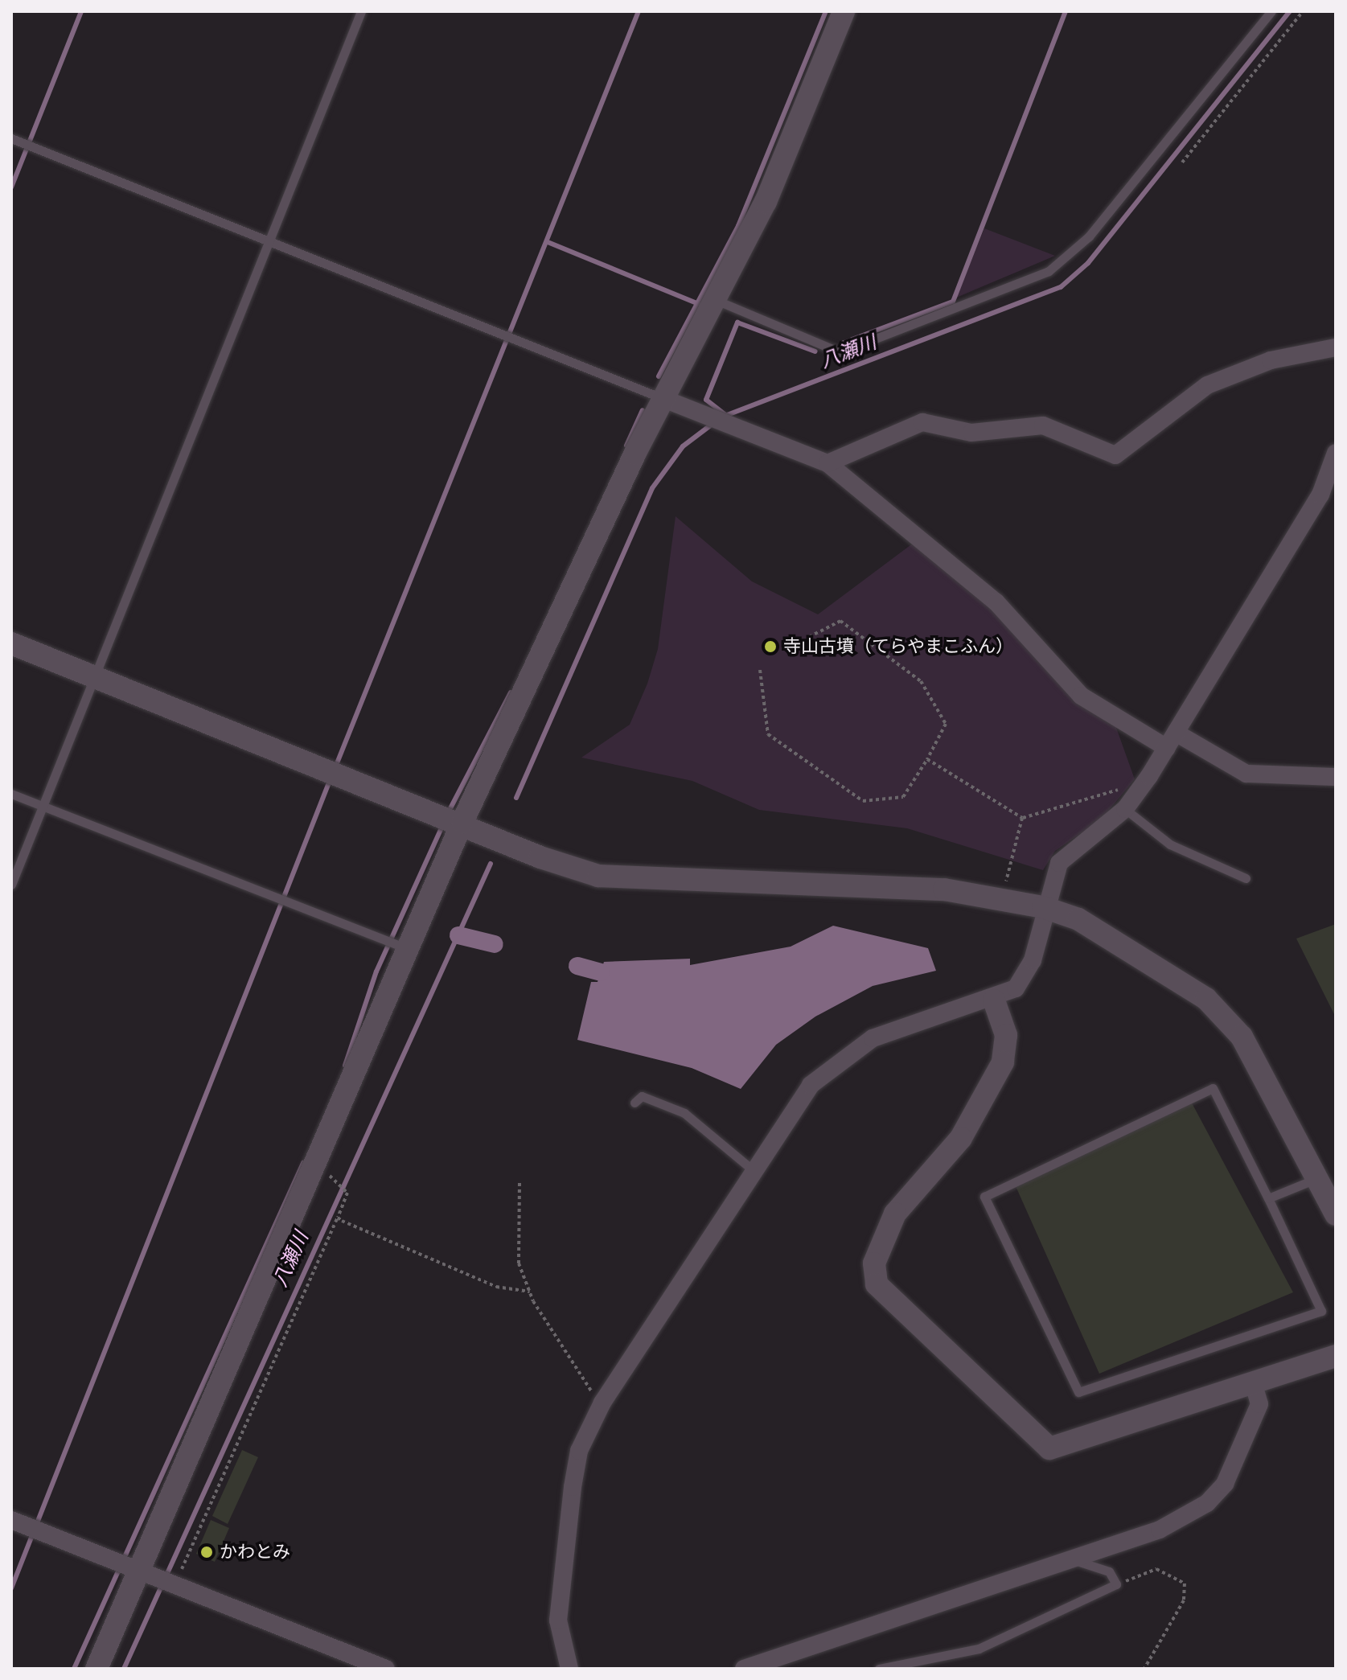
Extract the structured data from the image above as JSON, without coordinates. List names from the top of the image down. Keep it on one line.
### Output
{"water":["八瀬川"],"places":["寺山古墳（てらやまこふん）","かわとみ"]}
